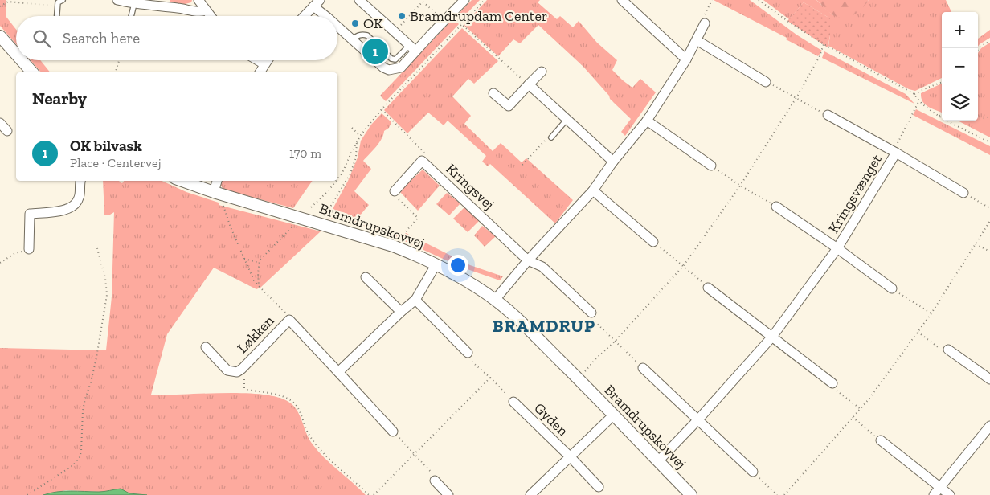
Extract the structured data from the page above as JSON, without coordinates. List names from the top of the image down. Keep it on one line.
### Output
{"streets":{"street":["Kringsvej","Kringsvænget","Bramdrupskovvej","Løkken","Gyden"]},"crossings":[["Kringsvænget","Bramdrupskovvej"],["Bramdrupskovvej","Gyden"]],"districts":["BRAMDRUP"],"places":["Bramdrupdam Center","OK"],"page":{"map_buttons":["+","−"],"search":"Search here","pins":"1","heading":"Nearby","list":[{"mark":"1","name":"OK bilvask","note":"Place · Centervej","value":"170 m"}]}}
